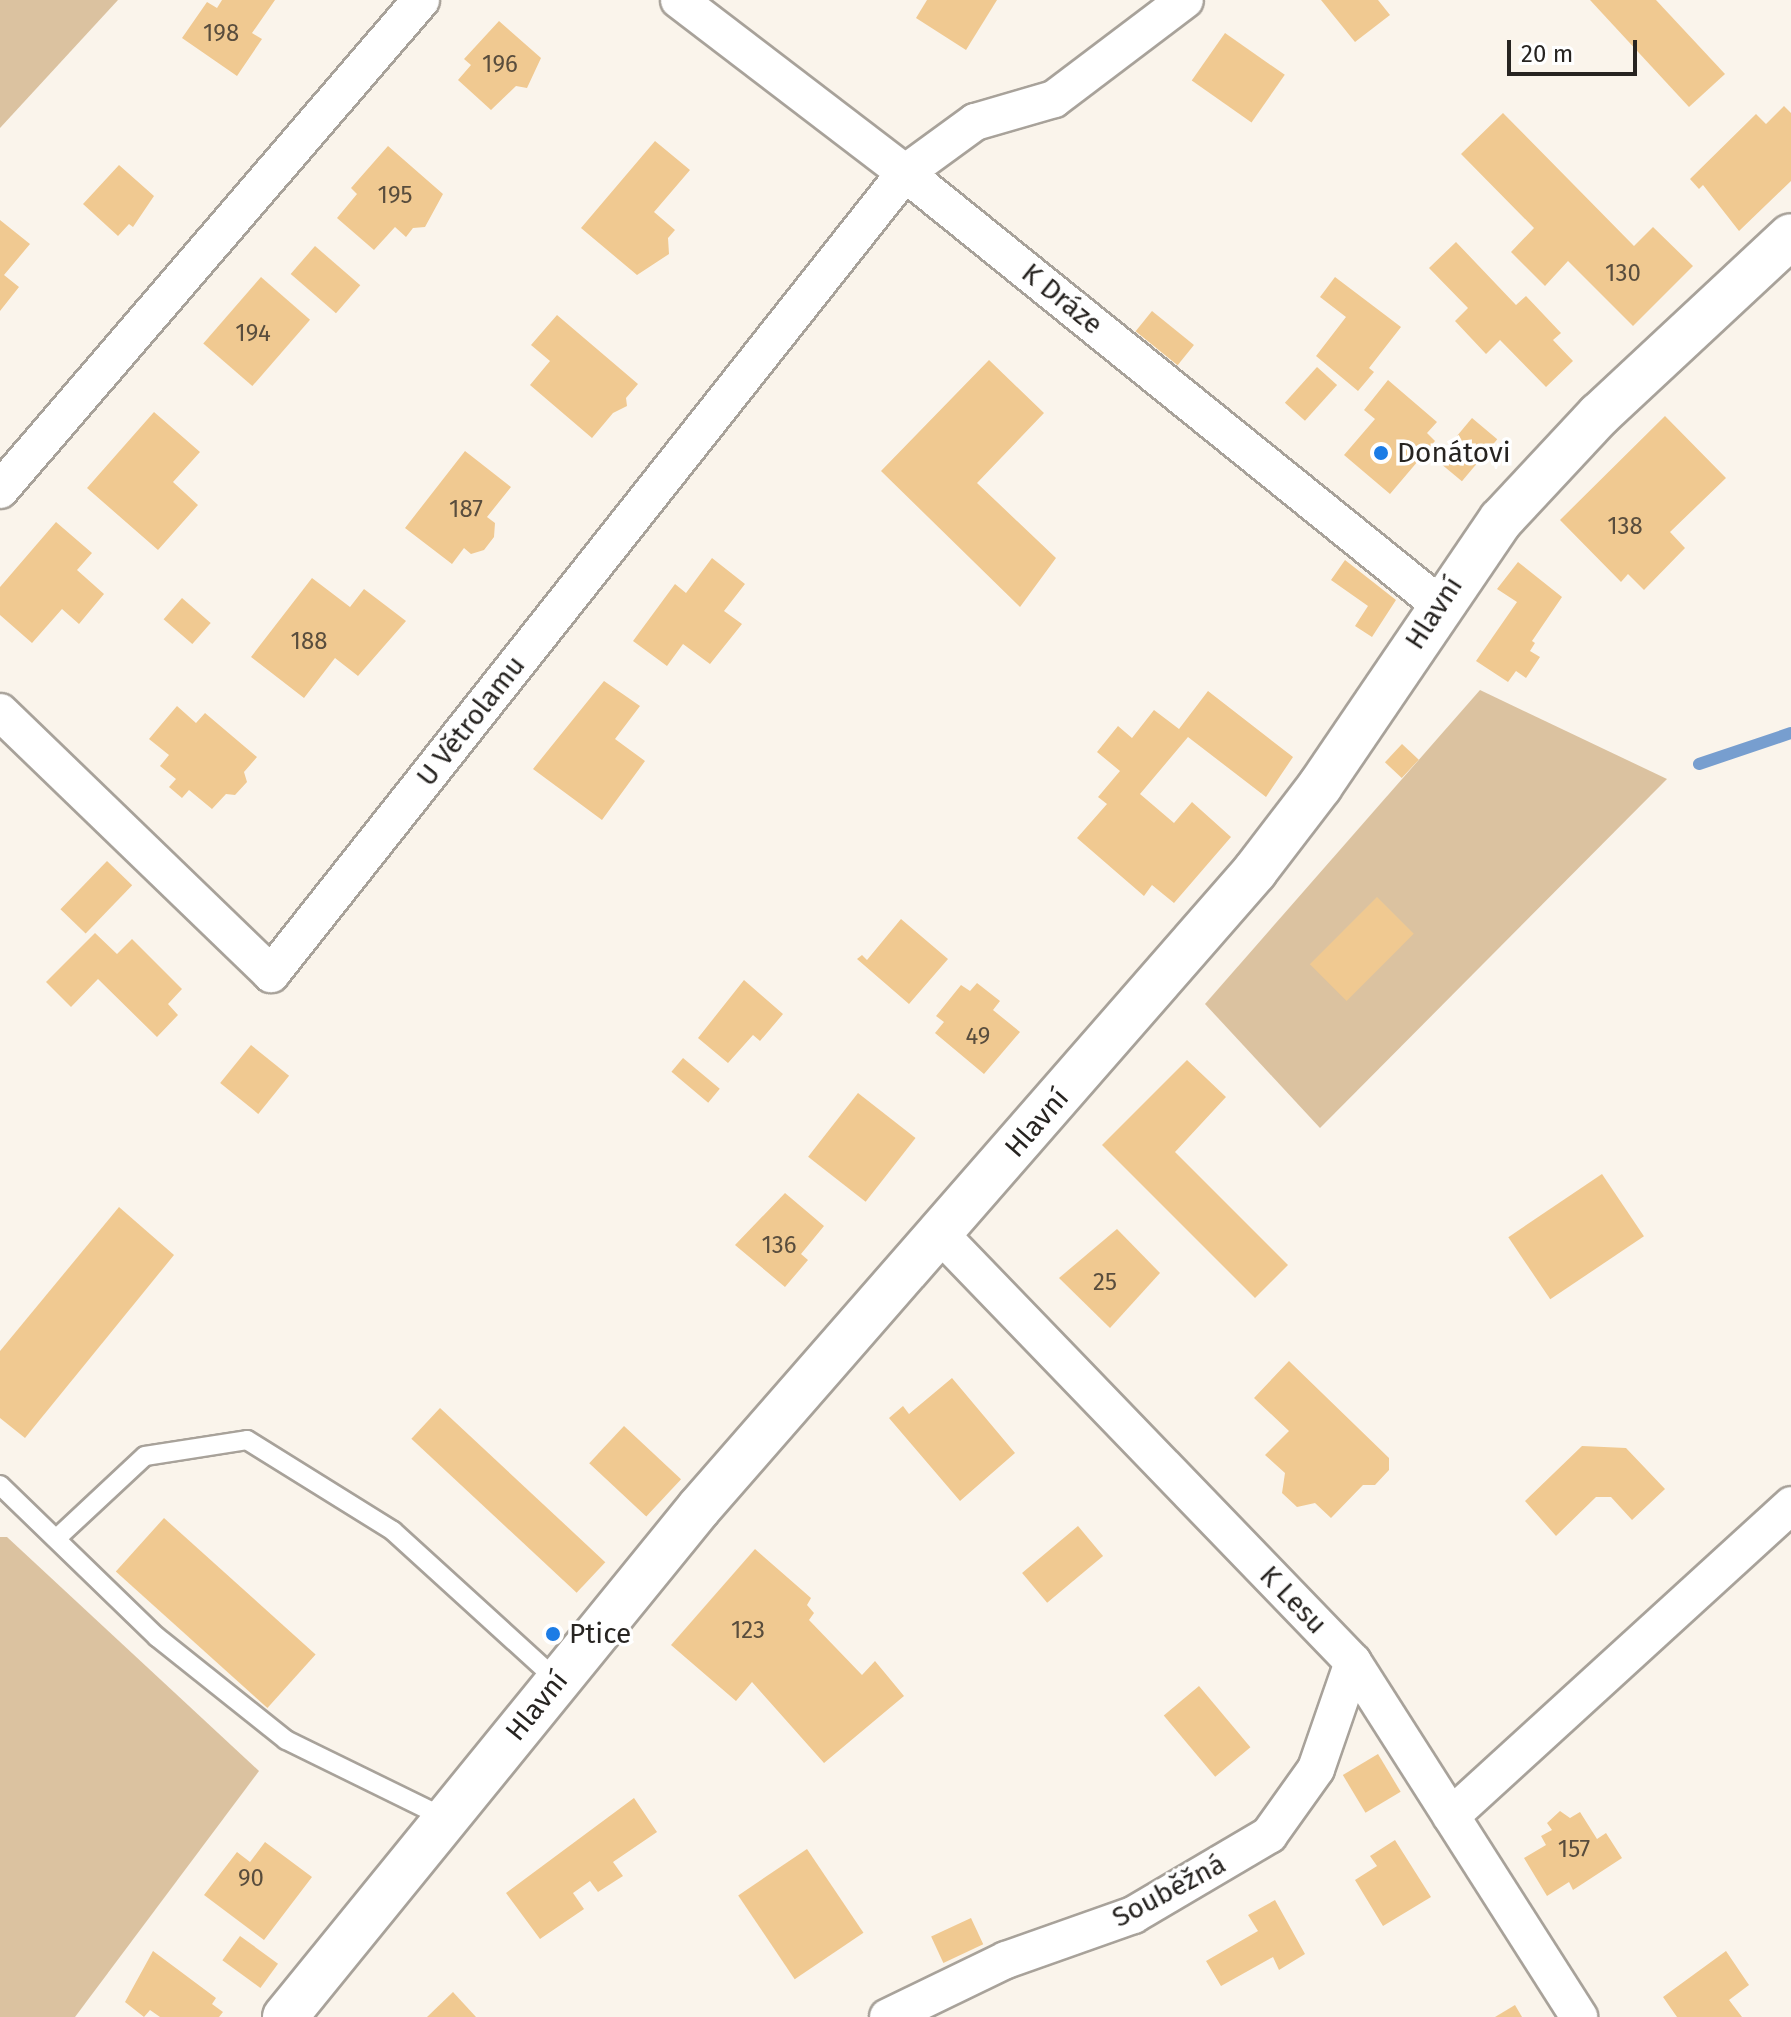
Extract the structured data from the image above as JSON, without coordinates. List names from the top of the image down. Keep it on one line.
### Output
{"streets":{"main road":["Hlavní"],"street":["K Dráze","U Větrolamu","K Lesu","Souběžná"]},"crossings":[["K Dráze","Hlavní"],["K Dráze","U Větrolamu"],["Hlavní","K Lesu"],["K Lesu","Souběžná"]],"places":["Donátovi","Ptice"],"house_numbers":["198","196","195","130","194","187","138","188","49","136","25","123","157","90"],"scale_bar":"20 m"}
